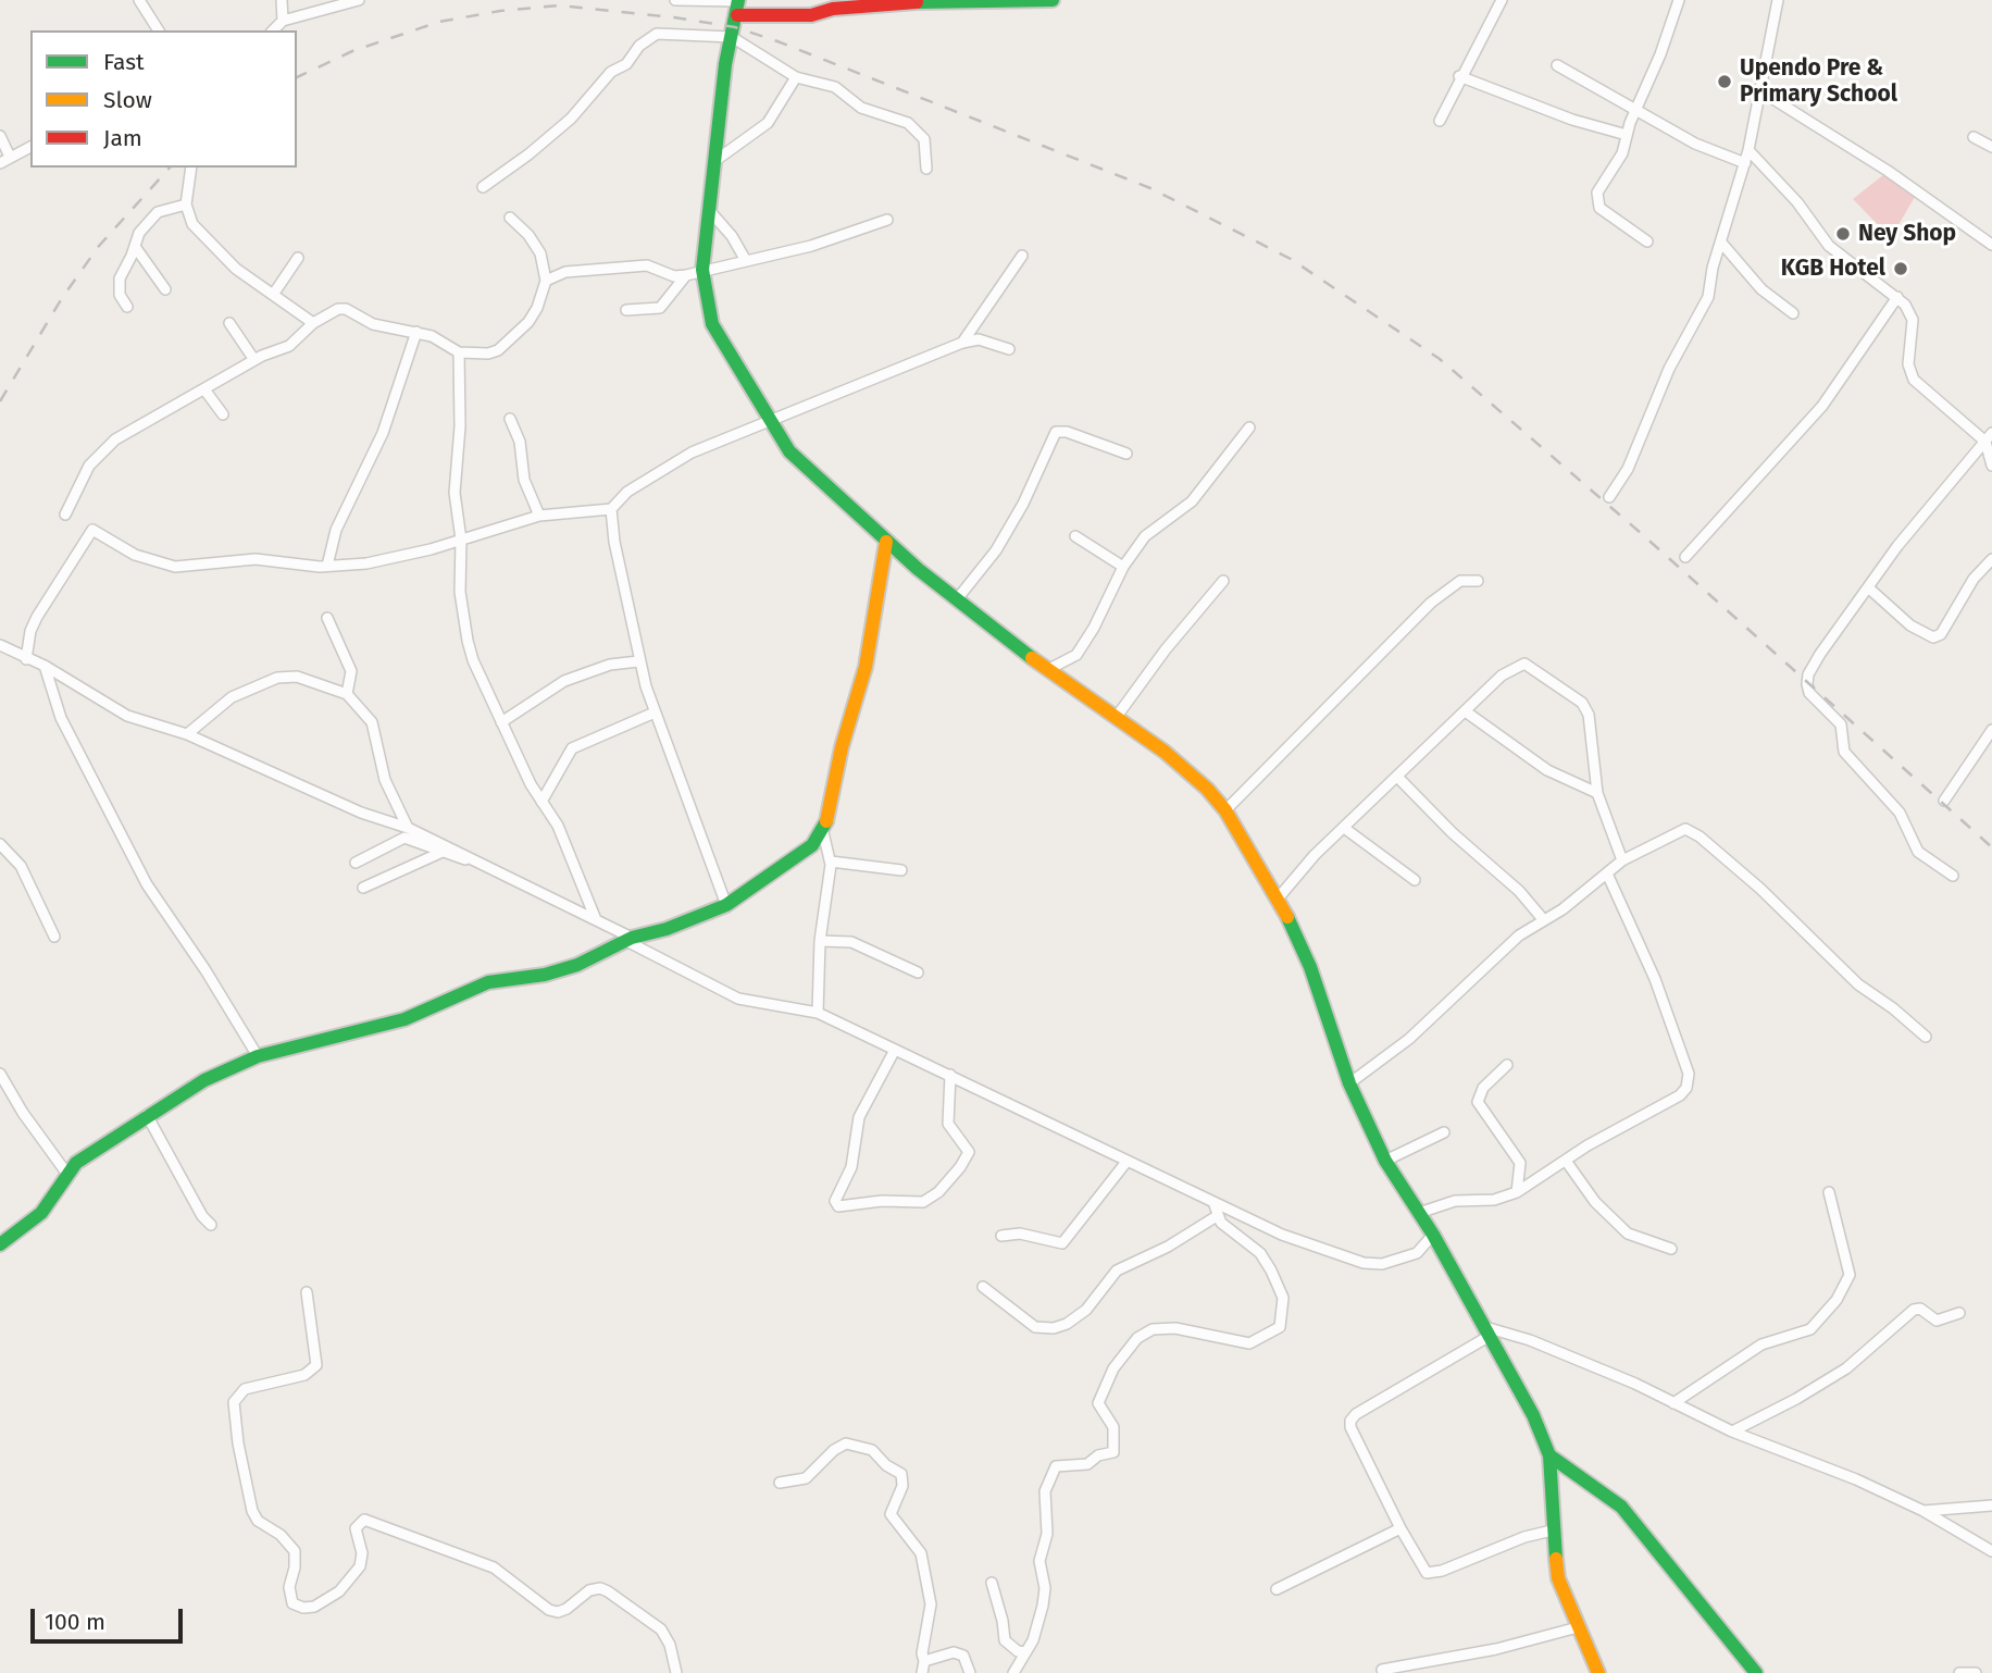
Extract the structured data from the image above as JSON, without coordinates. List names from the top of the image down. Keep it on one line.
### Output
{"places":["Upendo Pre & Primary School","Ney Shop","KGB Hotel"],"legend":["Fast","Slow","Jam"],"scale_bar":"100 m"}
